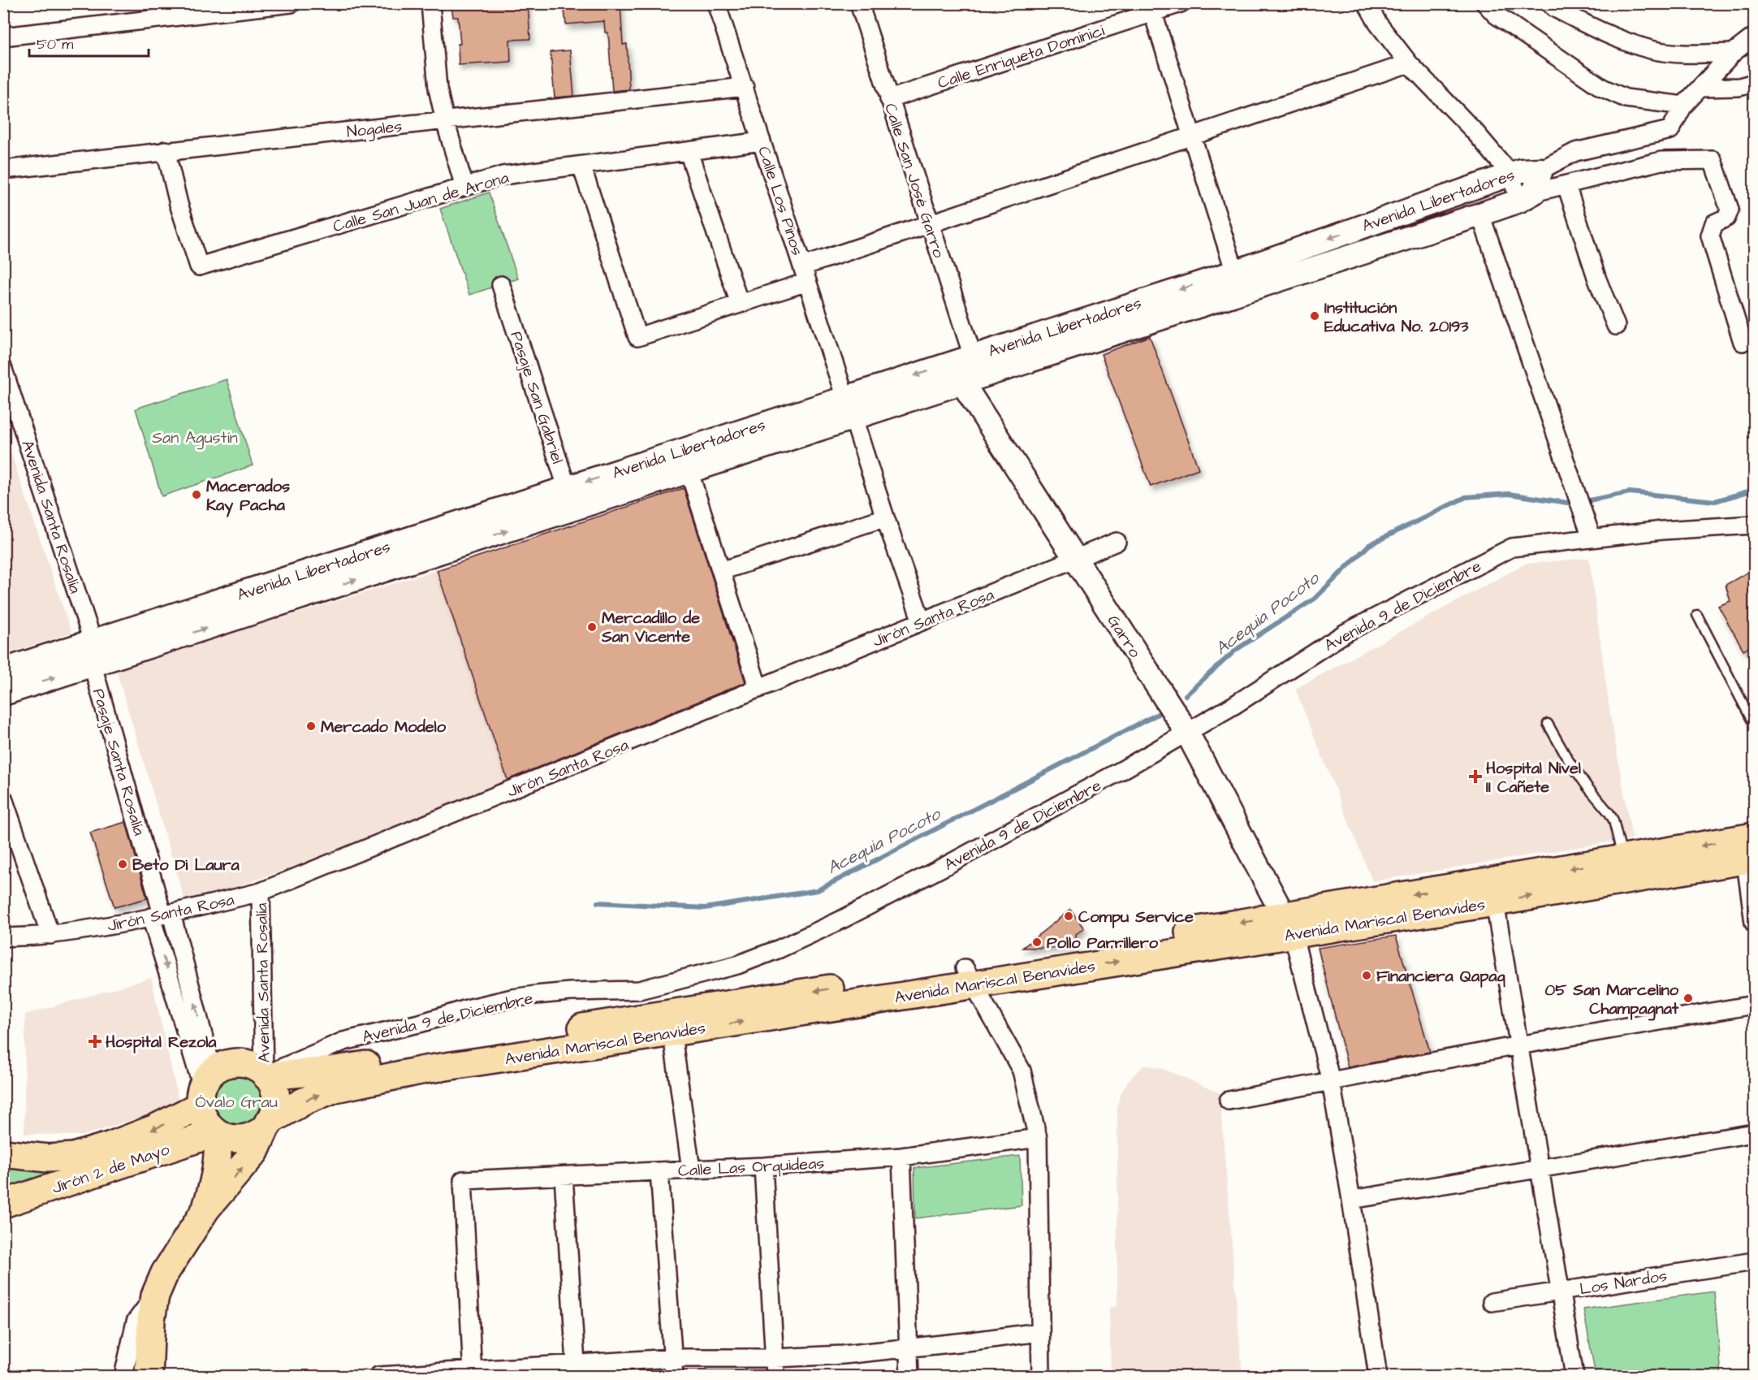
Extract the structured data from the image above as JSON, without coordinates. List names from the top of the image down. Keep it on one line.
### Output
{"streets":{"main road":["Avenida Mariscal Benavides","Jirón 2 de Mayo"],"street":["Calle Enriqueta Dominici","Nogales","Calle San José Garro","Avenida Libertadores","Calle Los Pinos","Calle San Juan de Arona","Pasaje San Gabriel","Avenida Santa Rosalía","Avenida 9 de Diciembre","Jirón Santa Rosa","Garro","Pasaje Santa Rosalía","Calle Las Orquideas","Los Nardos"]},"crossings":[["Calle Enriqueta Dominici","Calle San José Garro"],["Nogales","Calle Los Pinos"],["Nogales","Calle San Juan de Arona"],["Calle San José Garro","Avenida Libertadores"],["Calle San José Garro","Garro"],["Avenida Libertadores","Calle Los Pinos"],["Avenida Libertadores","Pasaje San Gabriel"],["Avenida Libertadores","Avenida Santa Rosalía"],["Avenida Libertadores","Garro"],["Avenida Libertadores","Pasaje Santa Rosalía"],["Calle Los Pinos","Calle San Juan de Arona"],["Calle Los Pinos","Jirón Santa Rosa"],["Avenida Santa Rosalía","Avenida 9 de Diciembre"],["Avenida Santa Rosalía","Jirón Santa Rosa"],["Avenida Santa Rosalía","Pasaje Santa Rosalía"],["Avenida Santa Rosalía","Avenida Mariscal Benavides"],["Avenida Santa Rosalía","Jirón 2 de Mayo"],["Avenida 9 de Diciembre","Garro"],["Avenida 9 de Diciembre","Avenida Mariscal Benavides"],["Avenida 9 de Diciembre","Jirón 2 de Mayo"],["Jirón Santa Rosa","Garro"],["Jirón Santa Rosa","Pasaje Santa Rosalía"],["Garro","Avenida Mariscal Benavides"],["Avenida Mariscal Benavides","Jirón 2 de Mayo"]],"water":["Acequia Pocoto"],"parks":["San Agustín","Óvalo Grau"],"places":{"other":["Institución Educativa No. 20193","Macerados Kay Pacha","Mercadillo de San Vicente","Mercado Modelo","Beto Di Laura","Compu Service","Pollo Parrillero","Financiera Qapaq","05 San Marcelino Champagnat"],"health":["Hospital Nivel II Cañete","Hospital Rezola"]},"scale_bar":"50 m"}
